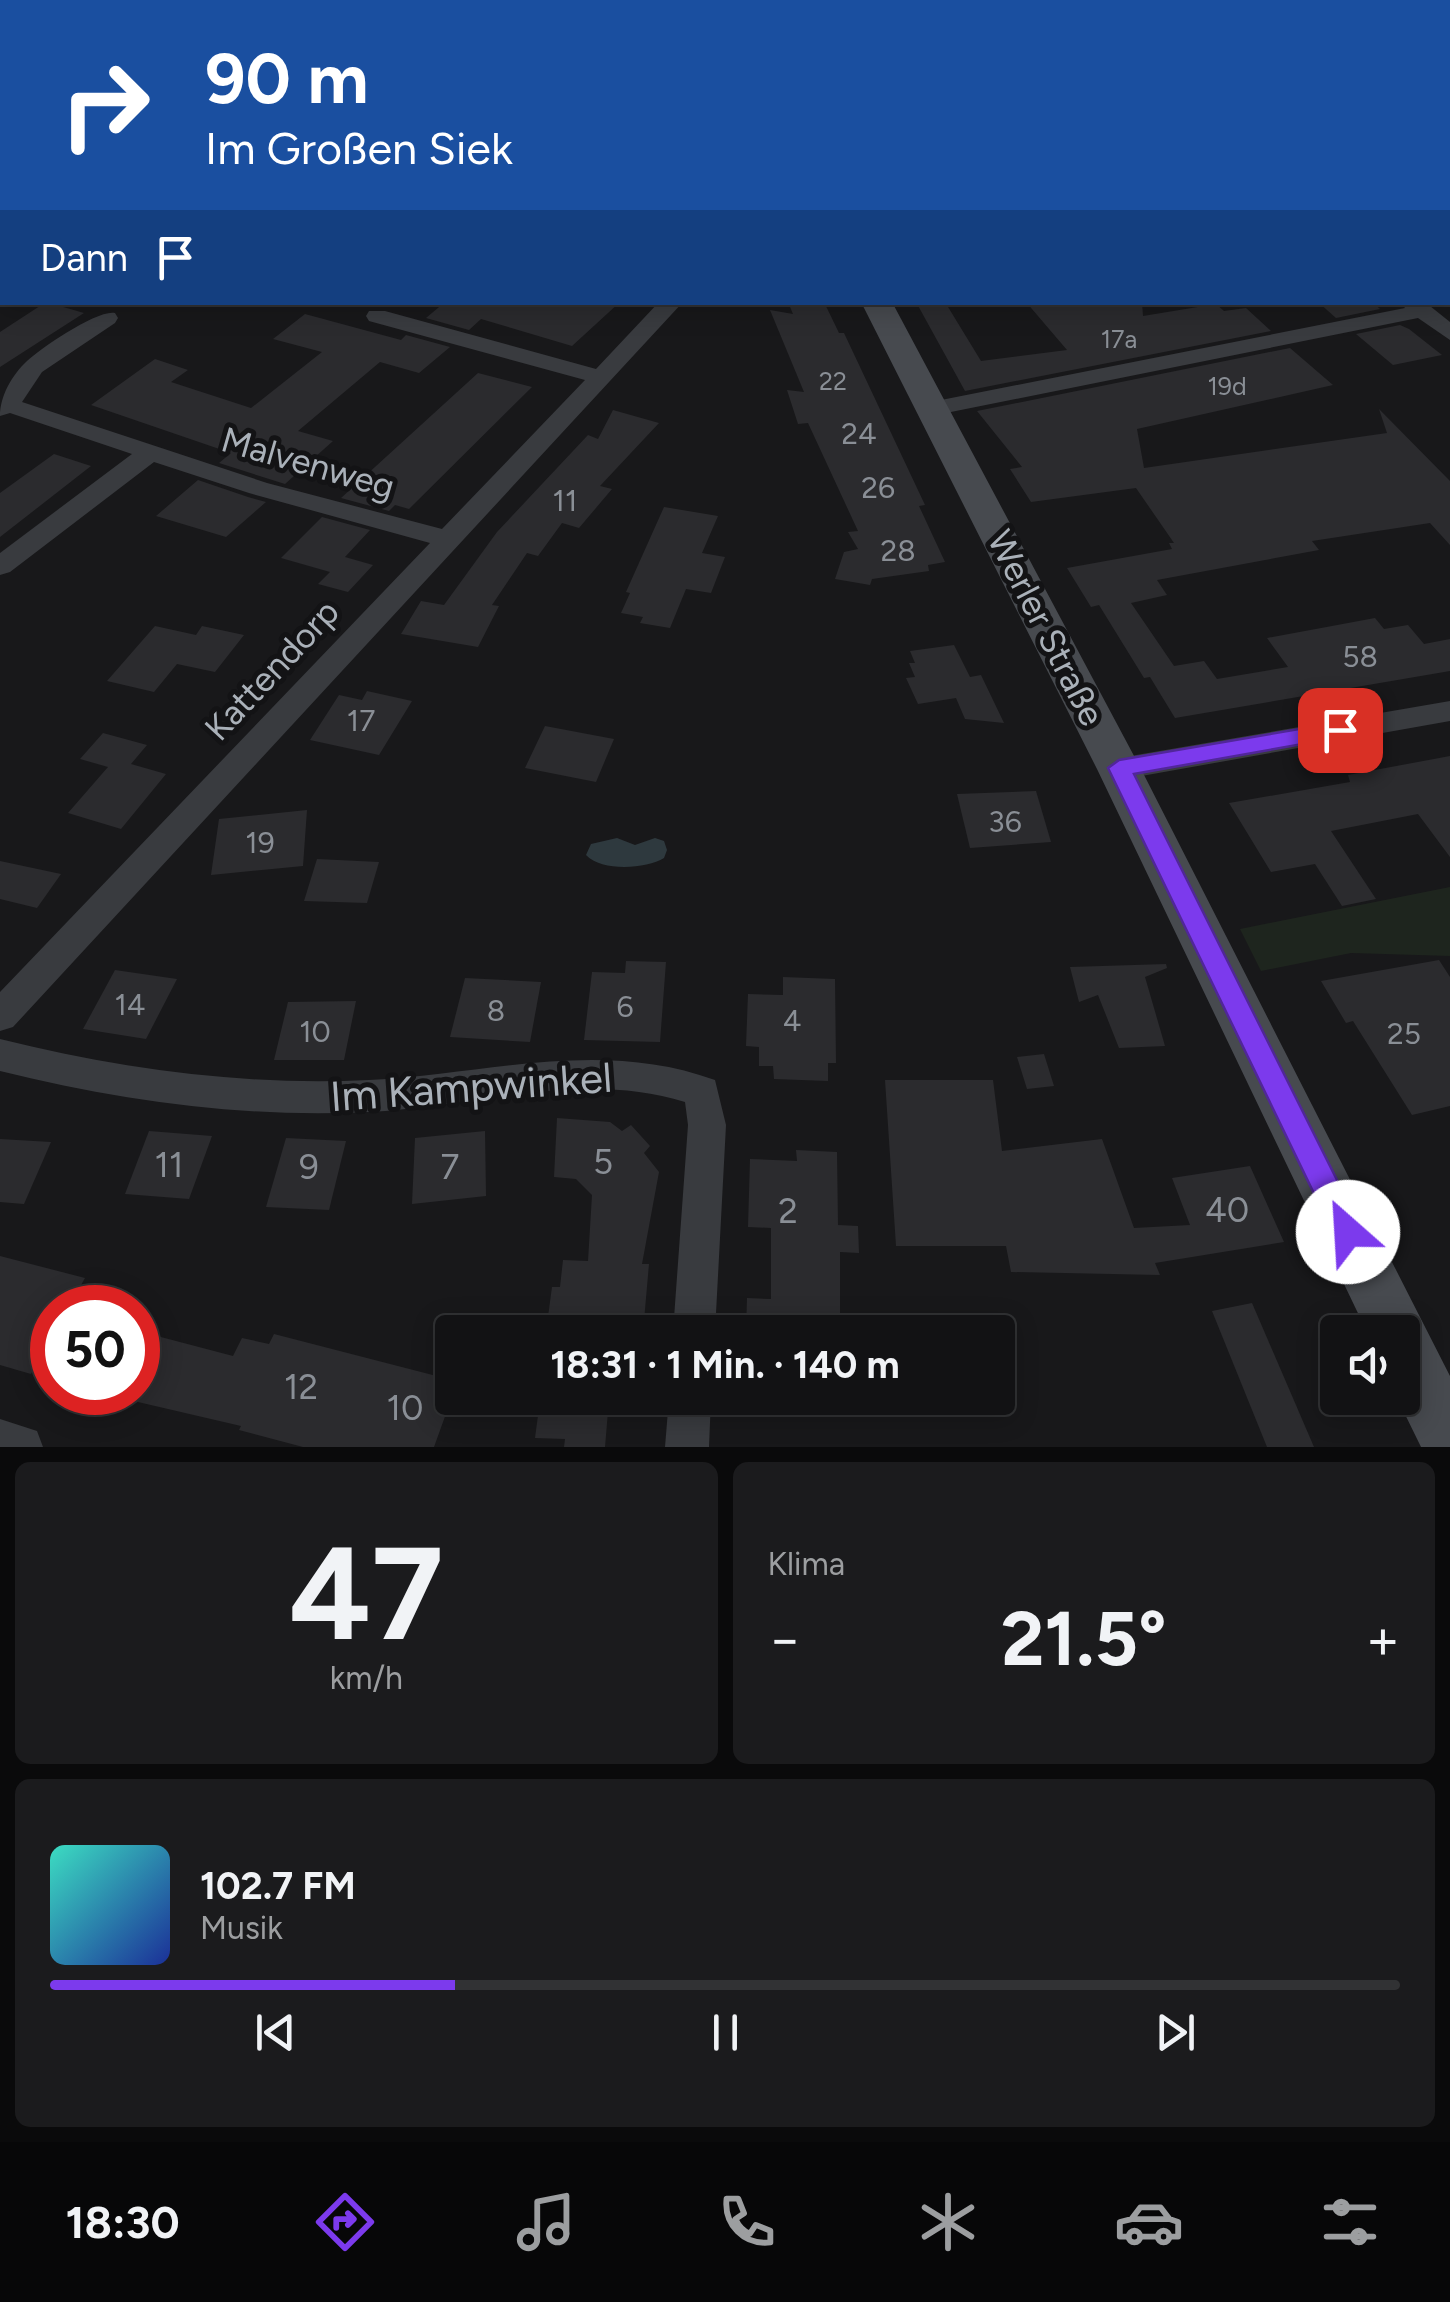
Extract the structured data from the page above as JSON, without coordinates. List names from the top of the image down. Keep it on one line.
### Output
{"streets":{"main road":["Werler Straße"],"street":["Malvenweg","Kattendorp","Im Kampwinkel"]},"crossings":[["Malvenweg","Kattendorp"]],"house_numbers":["17a","22","19d","24","26","11","28","58","17","36","19","14","6","8","4","10","25","5","11","9","7","40","2","12","10"],"page":{"turn":["90 m","Im Großen Siek"],"then":"Dann","limit":"50","trip":"18:31 · 1 Min. · 140 m","tile":[["47","km/h"],"Klima"],"heat":["−","21.5°","+"],"song":["102.7 FM","Musik"],"tabs":"18:30"}}
